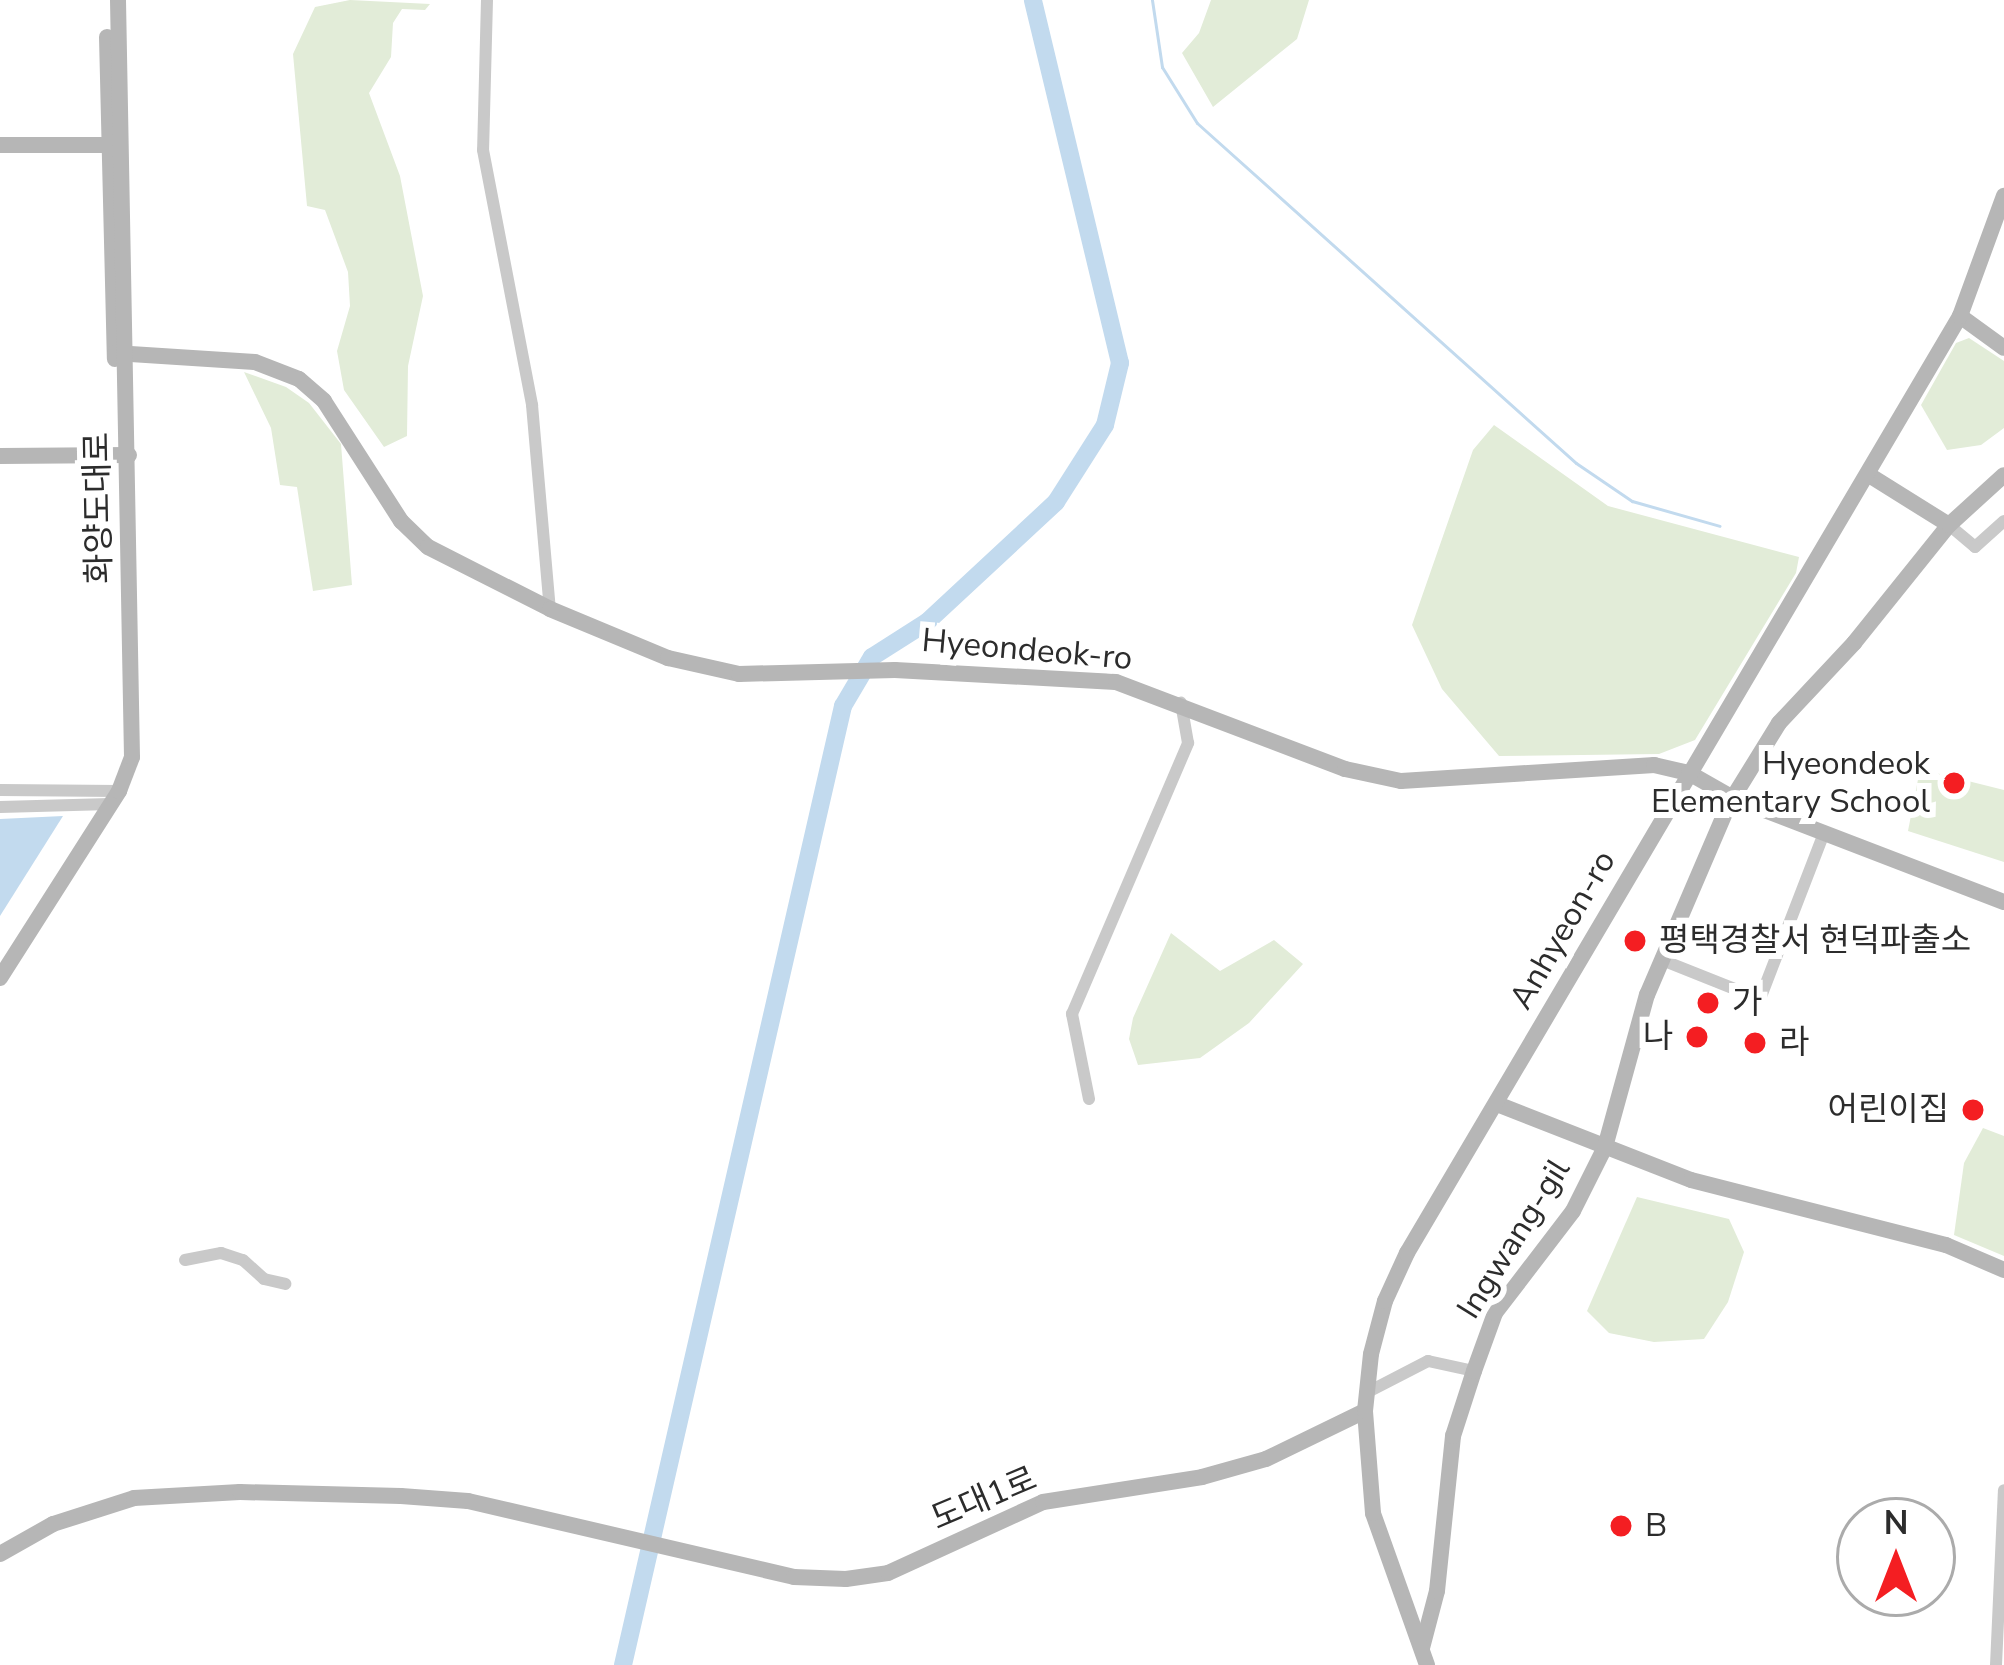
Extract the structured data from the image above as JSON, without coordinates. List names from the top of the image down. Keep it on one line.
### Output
{"streets":{"street":["화양도대로","Hyeondeok-ro","Anhyeon-ro","Ingwang-gil","도대1로"]},"crossings":[["화양도대로","Hyeondeok-ro"],["Hyeondeok-ro","Anhyeon-ro"],["Hyeondeok-ro","Ingwang-gil"],["Anhyeon-ro","Ingwang-gil"],["Anhyeon-ro","도대1로"]],"places":["Hyeondeok Elementary School","평택경찰서 현덕파출소","가","나","라","어린이집","B"],"north":"top"}
